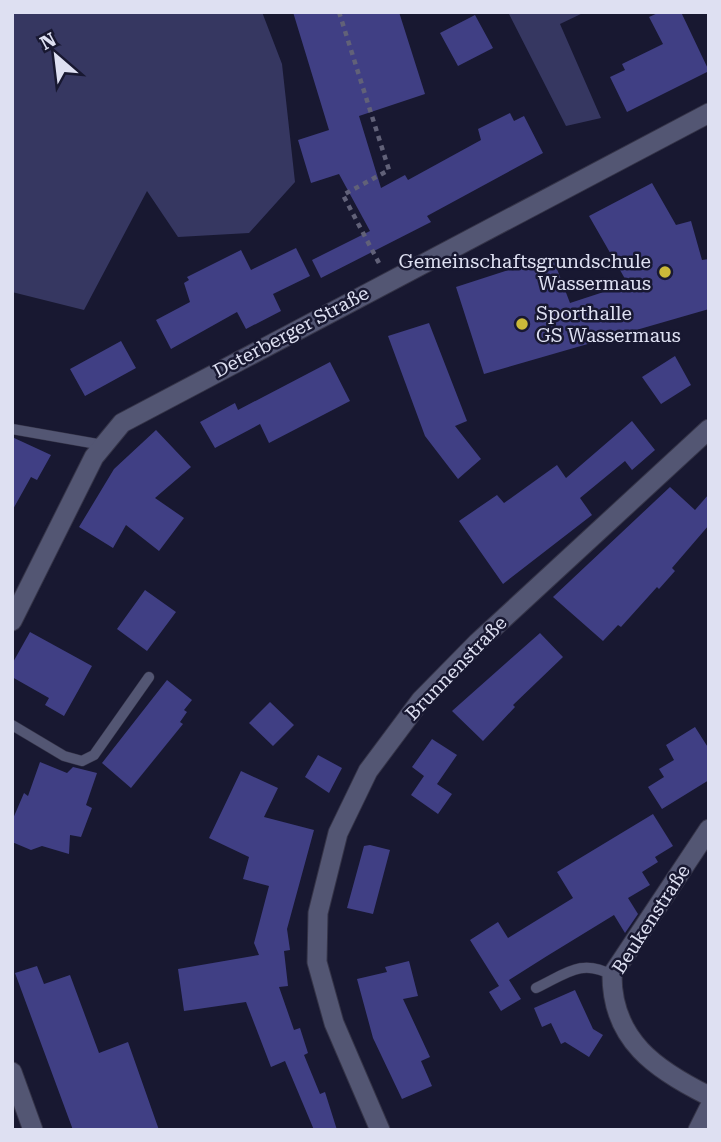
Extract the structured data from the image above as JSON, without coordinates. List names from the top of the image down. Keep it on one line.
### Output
{"streets":{"street":["Deterberger Straße","Brunnenstraße","Beukenstraße"]},"places":["Gemeinschaftsgrundschule Wassermaus","Sporthalle GS Wassermaus"],"north":"top left"}
